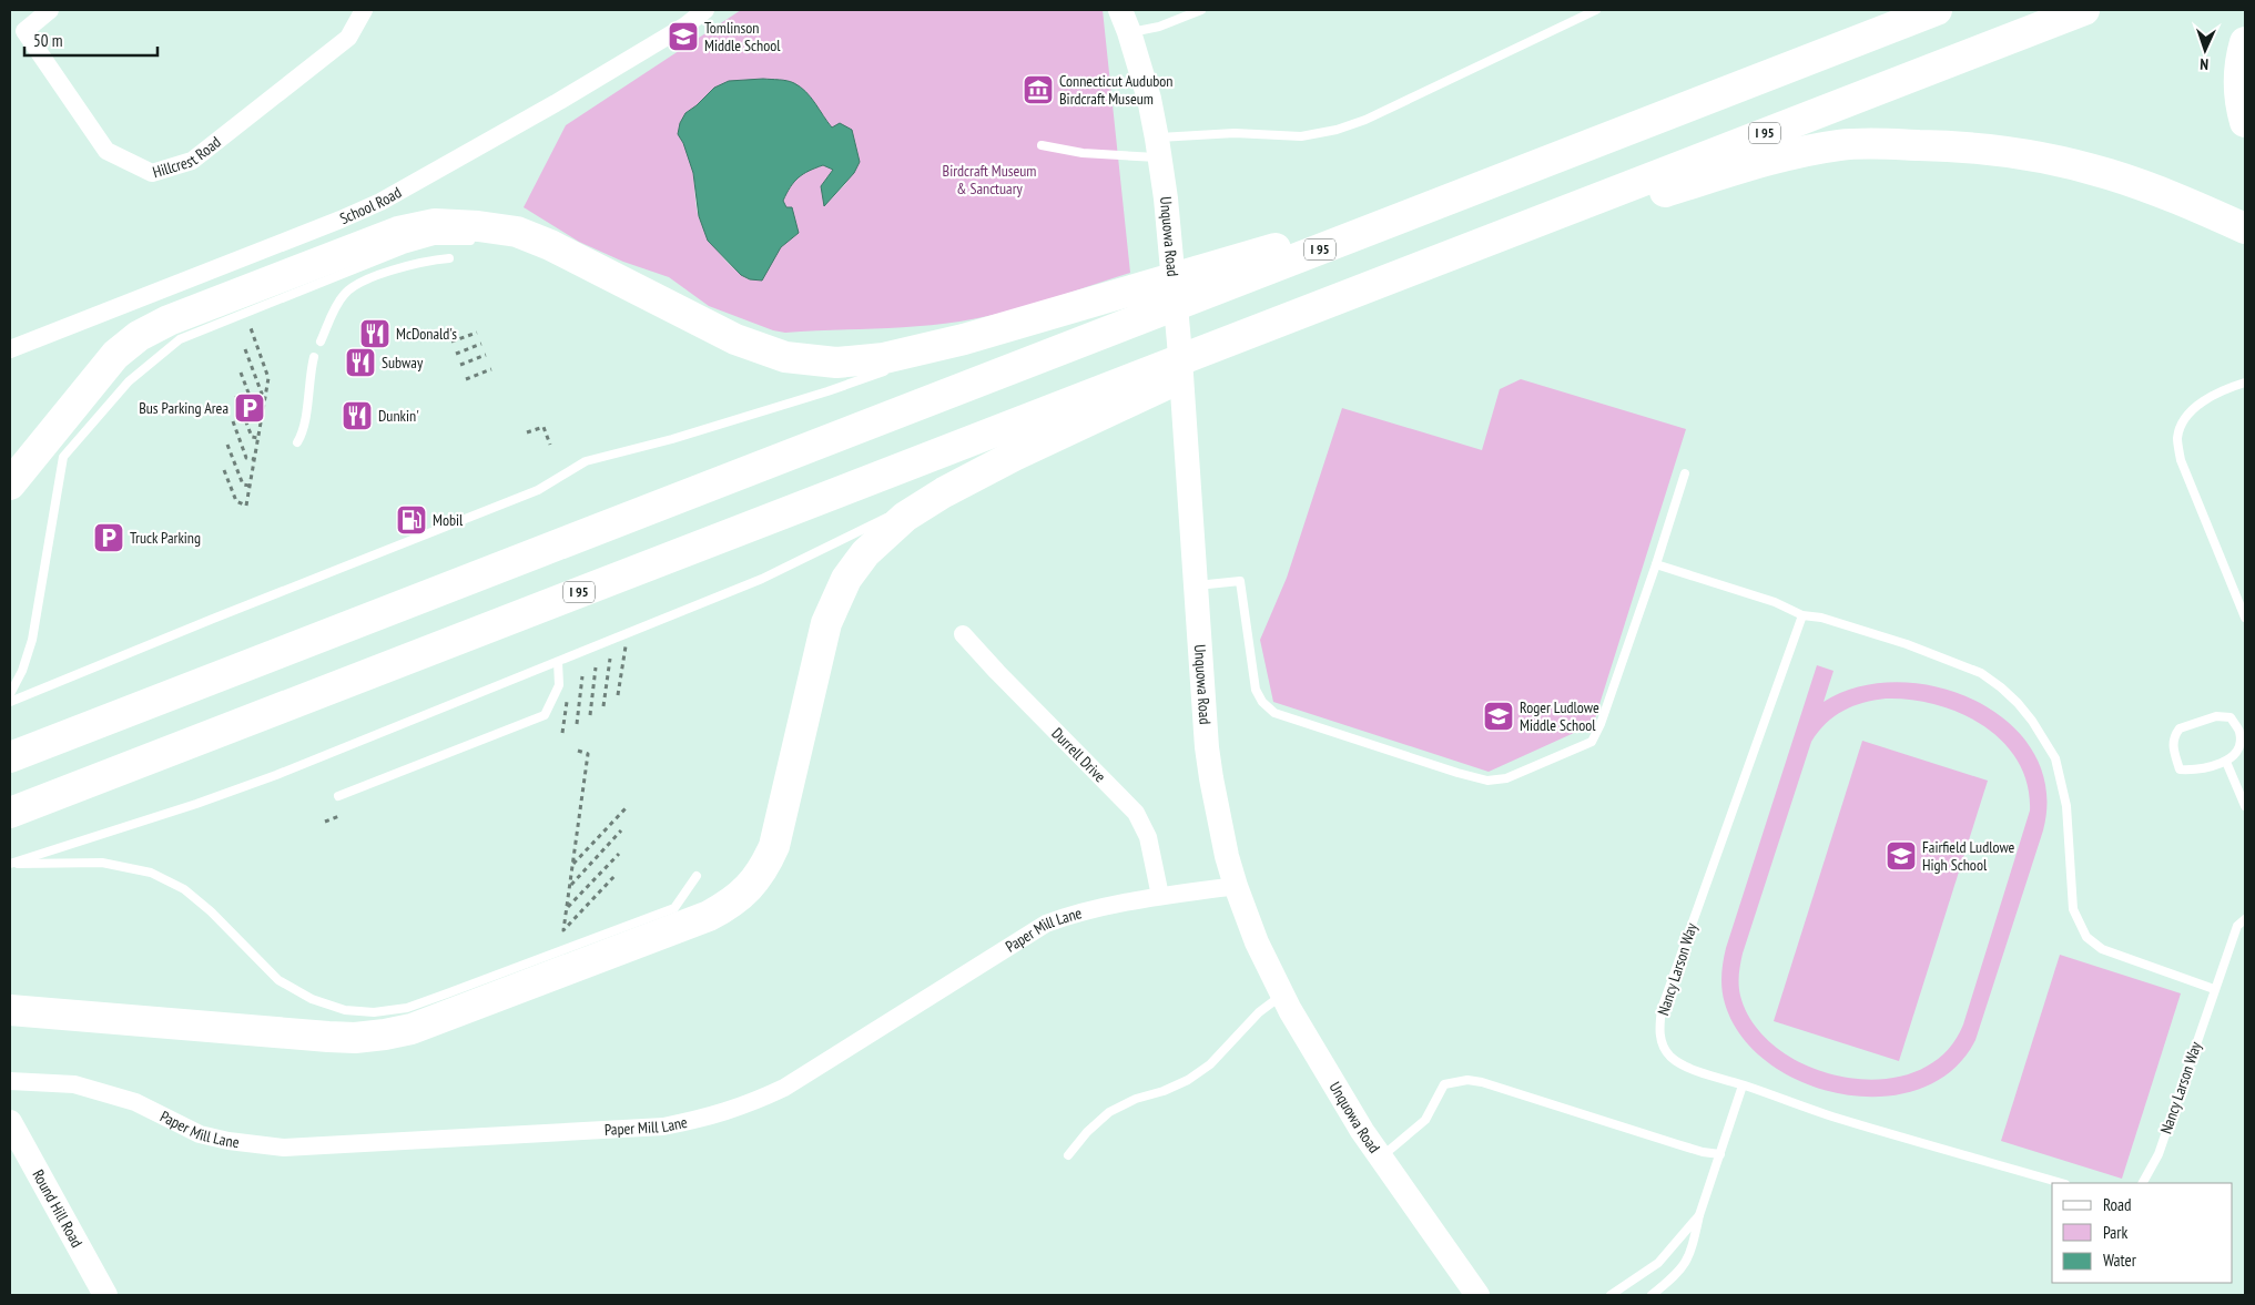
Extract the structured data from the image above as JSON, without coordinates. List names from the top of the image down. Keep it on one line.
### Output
{"streets":{"highway":["I 95"],"street":["Hillcrest Road","School Road","Unquowa Road","Durrell Drive","Paper Mill Lane","Round Hill Road"],"lane":["Nancy Larson Way"]},"crossings":[["Unquowa Road","Paper Mill Lane"],["Durrell Drive","Paper Mill Lane"]],"parks":["Birdcraft Museum & Sanctuary"],"places":{"school or university":["Tomlinson Middle School","Roger Ludlowe Middle School","Fairfield Ludlowe High School"],"museum":["Connecticut Audubon Birdcraft Museum"],"restaurant":["McDonald's","Subway","Dunkin'"],"parking":["Bus Parking Area","Truck Parking"],"fuel station":["Mobil"]},"legend":["Road","Park","Water"],"scale_bar":"50 m","north":"bottom"}
